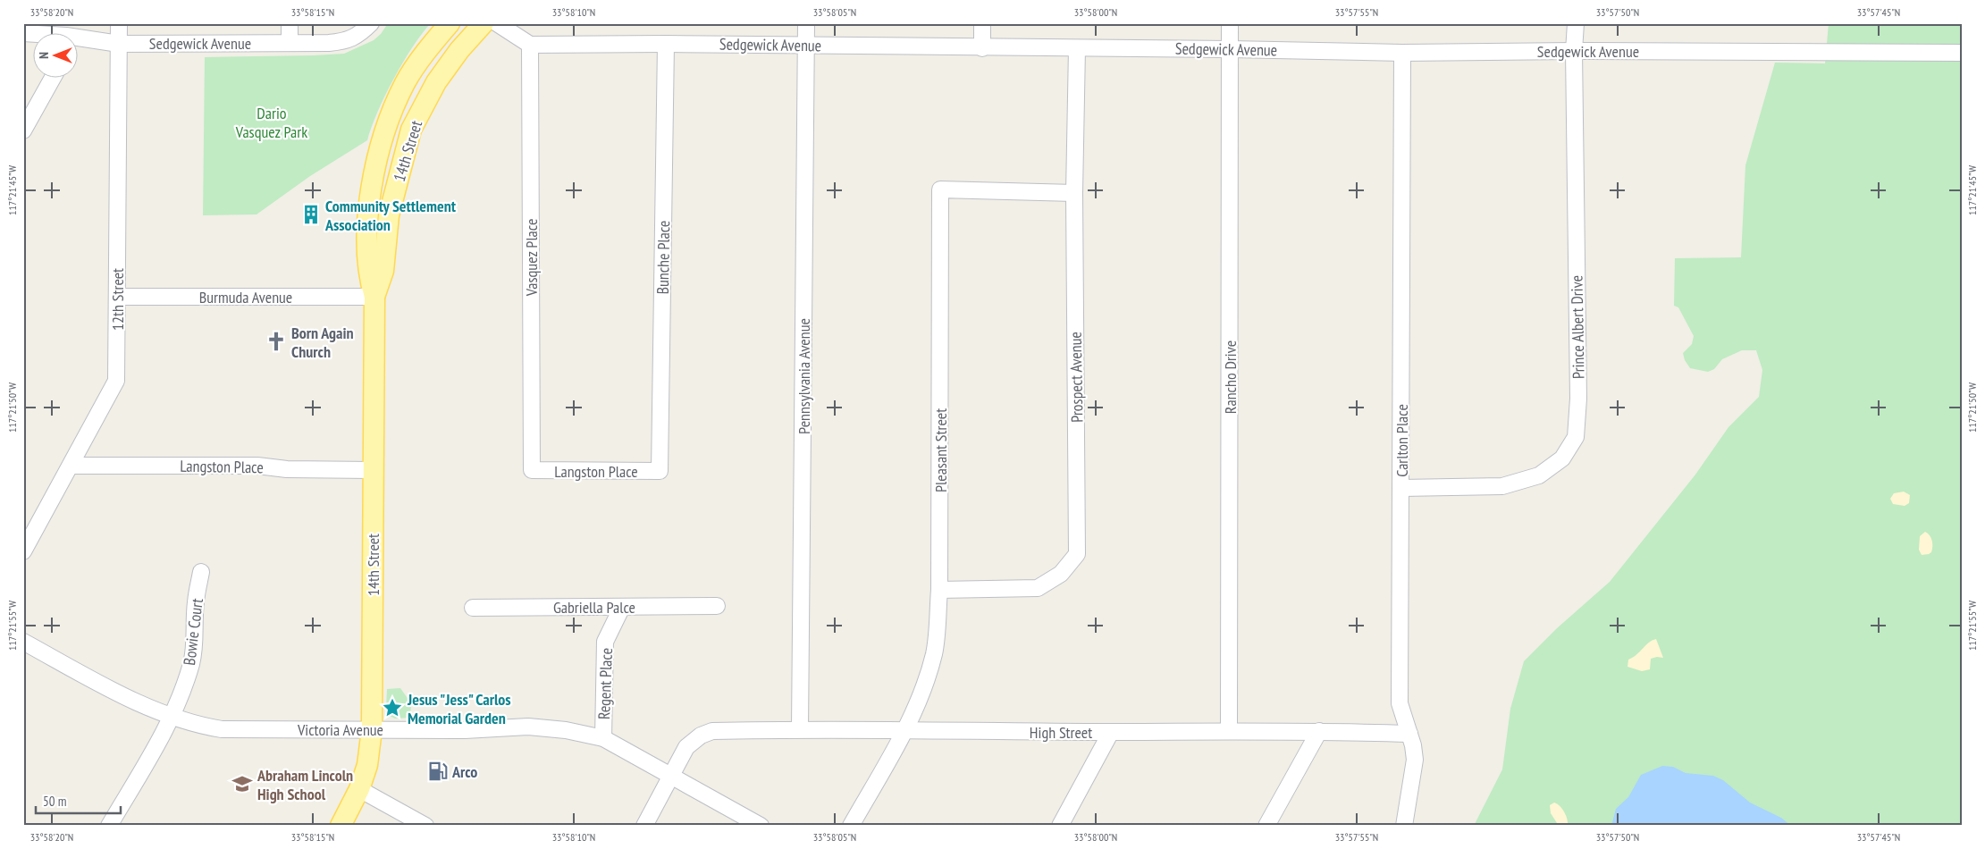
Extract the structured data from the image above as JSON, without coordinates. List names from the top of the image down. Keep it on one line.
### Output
{"streets":{"main road":["14th Street"],"street":["Sedgewick Avenue","Vasquez Place","Bunche Place","Burmuda Avenue","12th Street","Prince Albert Drive","Pennsylvania Avenue","Prospect Avenue","Rancho Drive","Carlton Place","Pleasant Street","Langston Place","Gabriella Palce","Bowie Court","Regent Place","Victoria Avenue","High Street"]},"crossings":[["Sedgewick Avenue","Vasquez Place"],["Sedgewick Avenue","Bunche Place"],["Sedgewick Avenue","12th Street"],["Sedgewick Avenue","Prince Albert Drive"],["Sedgewick Avenue","Pennsylvania Avenue"],["Sedgewick Avenue","Prospect Avenue"],["Sedgewick Avenue","Rancho Drive"],["Sedgewick Avenue","Carlton Place"],["14th Street","Burmuda Avenue"],["14th Street","Langston Place"],["14th Street","Victoria Avenue"],["Vasquez Place","Langston Place"],["Bunche Place","Langston Place"],["Burmuda Avenue","12th Street"],["12th Street","Langston Place"],["Prince Albert Drive","Carlton Place"],["Pennsylvania Avenue","High Street"],["Prospect Avenue","Pleasant Street"],["Rancho Drive","High Street"],["Carlton Place","High Street"],["Pleasant Street","High Street"],["Gabriella Palce","Regent Place"],["Bowie Court","Victoria Avenue"],["Regent Place","Victoria Avenue"],["Victoria Avenue","High Street"]],"parks":["Dario Vasquez Park"],"places":{"building":["Community Settlement Association"],"church":["Born Again Church"],"place":["Jesus \"Jess\" Carlos Memorial Garden"],"fuel station":["Arco"],"school or university":["Abraham Lincoln High School"]},"scale_bar":"50 m","north":"left","coordinates":["33°58'20\"N","33°58'15\"N","33°58'10\"N","33°58'05\"N","33°58'00\"N","33°57'55\"N","33°57'50\"N","33°57'45\"N","117°21'45\"W","117°21'50\"W","117°21'55\"W"]}
